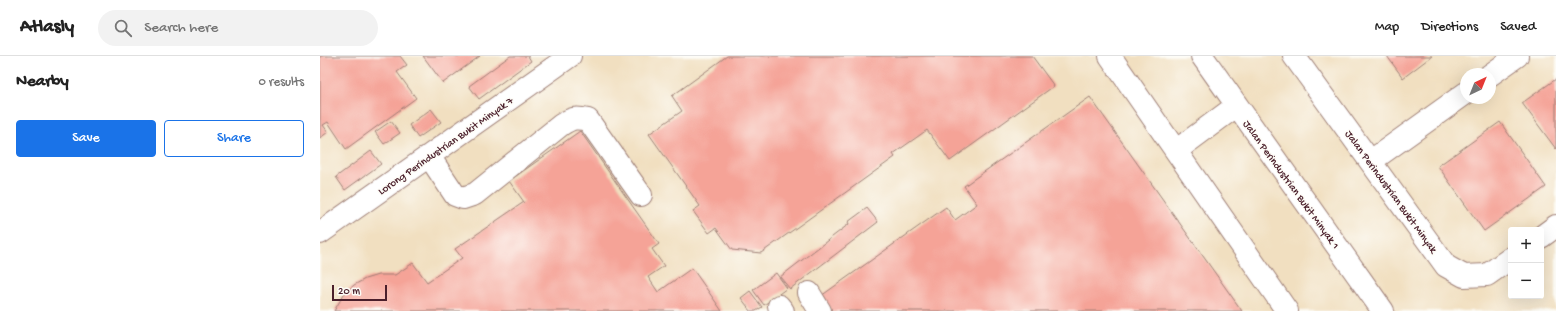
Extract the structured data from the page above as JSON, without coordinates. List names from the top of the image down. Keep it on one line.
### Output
{"streets":{"street":["Lorong Perindustrian Bukit Minyak 7","Jalan Perindustrian Bukit Minyak 1","Jalan Perindustrian Bukit Minyak"]},"scale_bar":"20 m","north":"top right","page":{"header":"Atlasly","search":"Search here","nav":["Map","Directions","Saved"],"heading":["Nearby","0 results"],"buttons":["Save","Share"],"map_buttons":["+","−"],"scale":"20 m"}}
